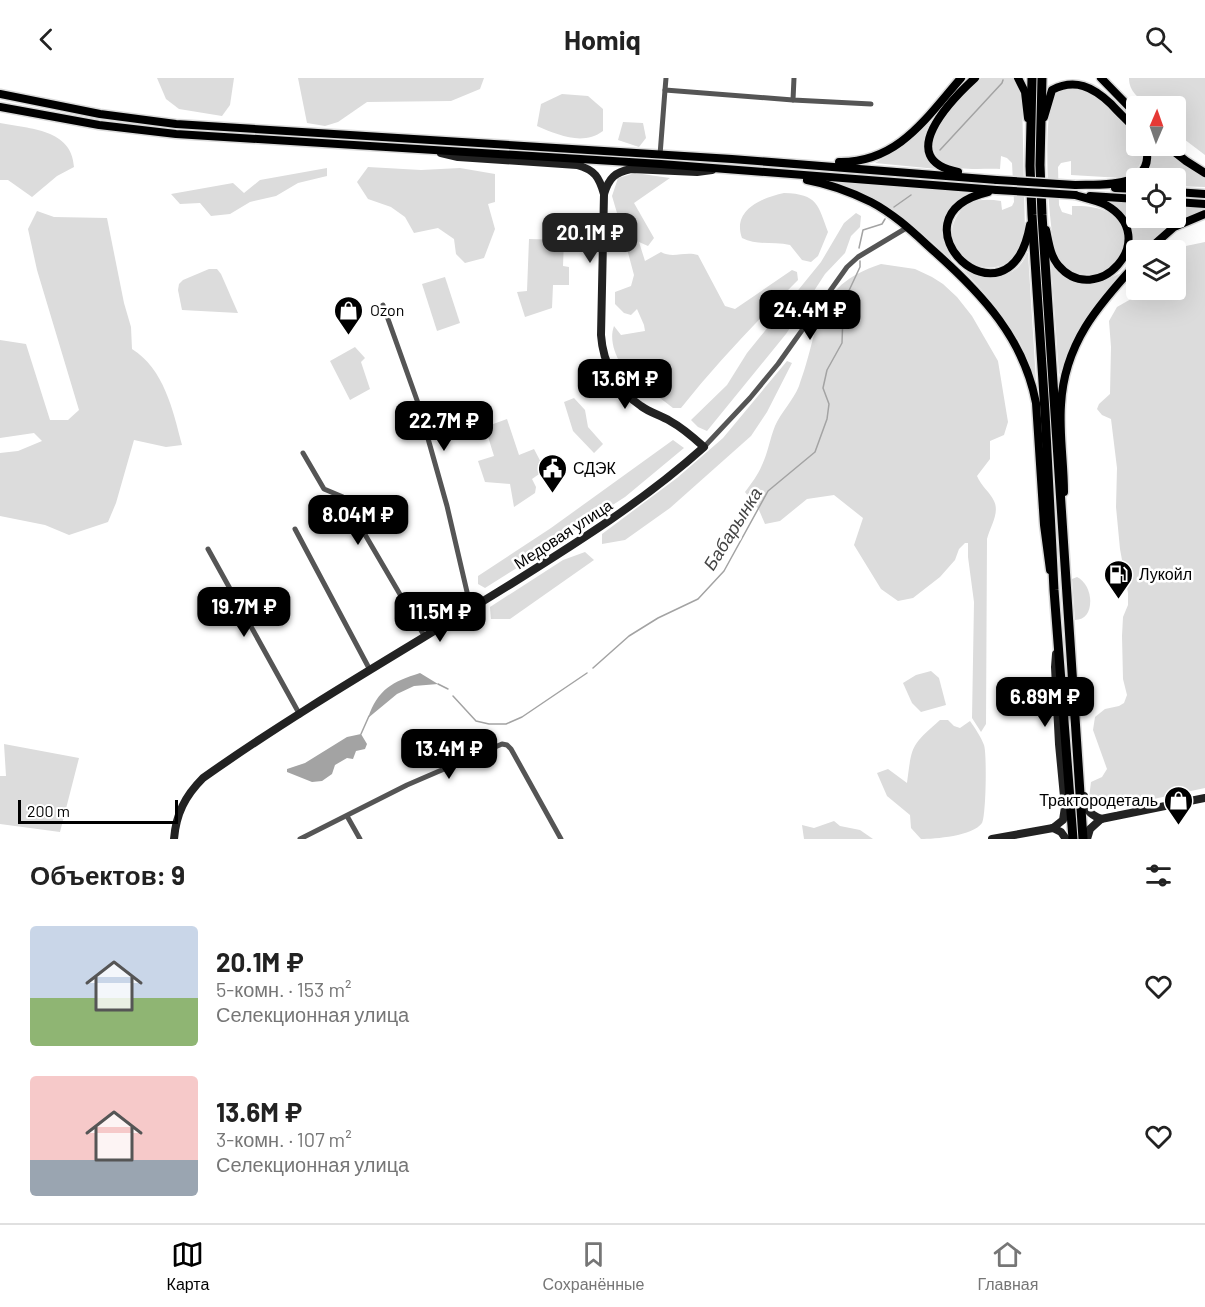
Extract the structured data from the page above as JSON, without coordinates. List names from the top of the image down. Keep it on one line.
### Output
{"streets":{"street":["Медовая улица"]},"water":["Бабарынка"],"places":{"shop":["Ozon","Трактородеталь"],"public building":["СДЭК"],"fuel station":["Лукойл"]},"scale_bar":"200 m","north":"top","page":{"header":"Homiq","price":["20.1M ₽","24.4M ₽","13.6M ₽","22.7M ₽","8.04M ₽","19.7M ₽","11.5M ₽","6.89M ₽","13.4M ₽"],"scale":"200 m","heading":"Объектов: 9","list":[{"name":"20.1M ₽","note":"5-комн. · 153 m² · Селекционная улица"},{"name":"13.6M ₽","note":"3-комн. · 107 m² · Селекционная улица"}],"tabs":["Карта","Сохранённые","Главная"]}}
